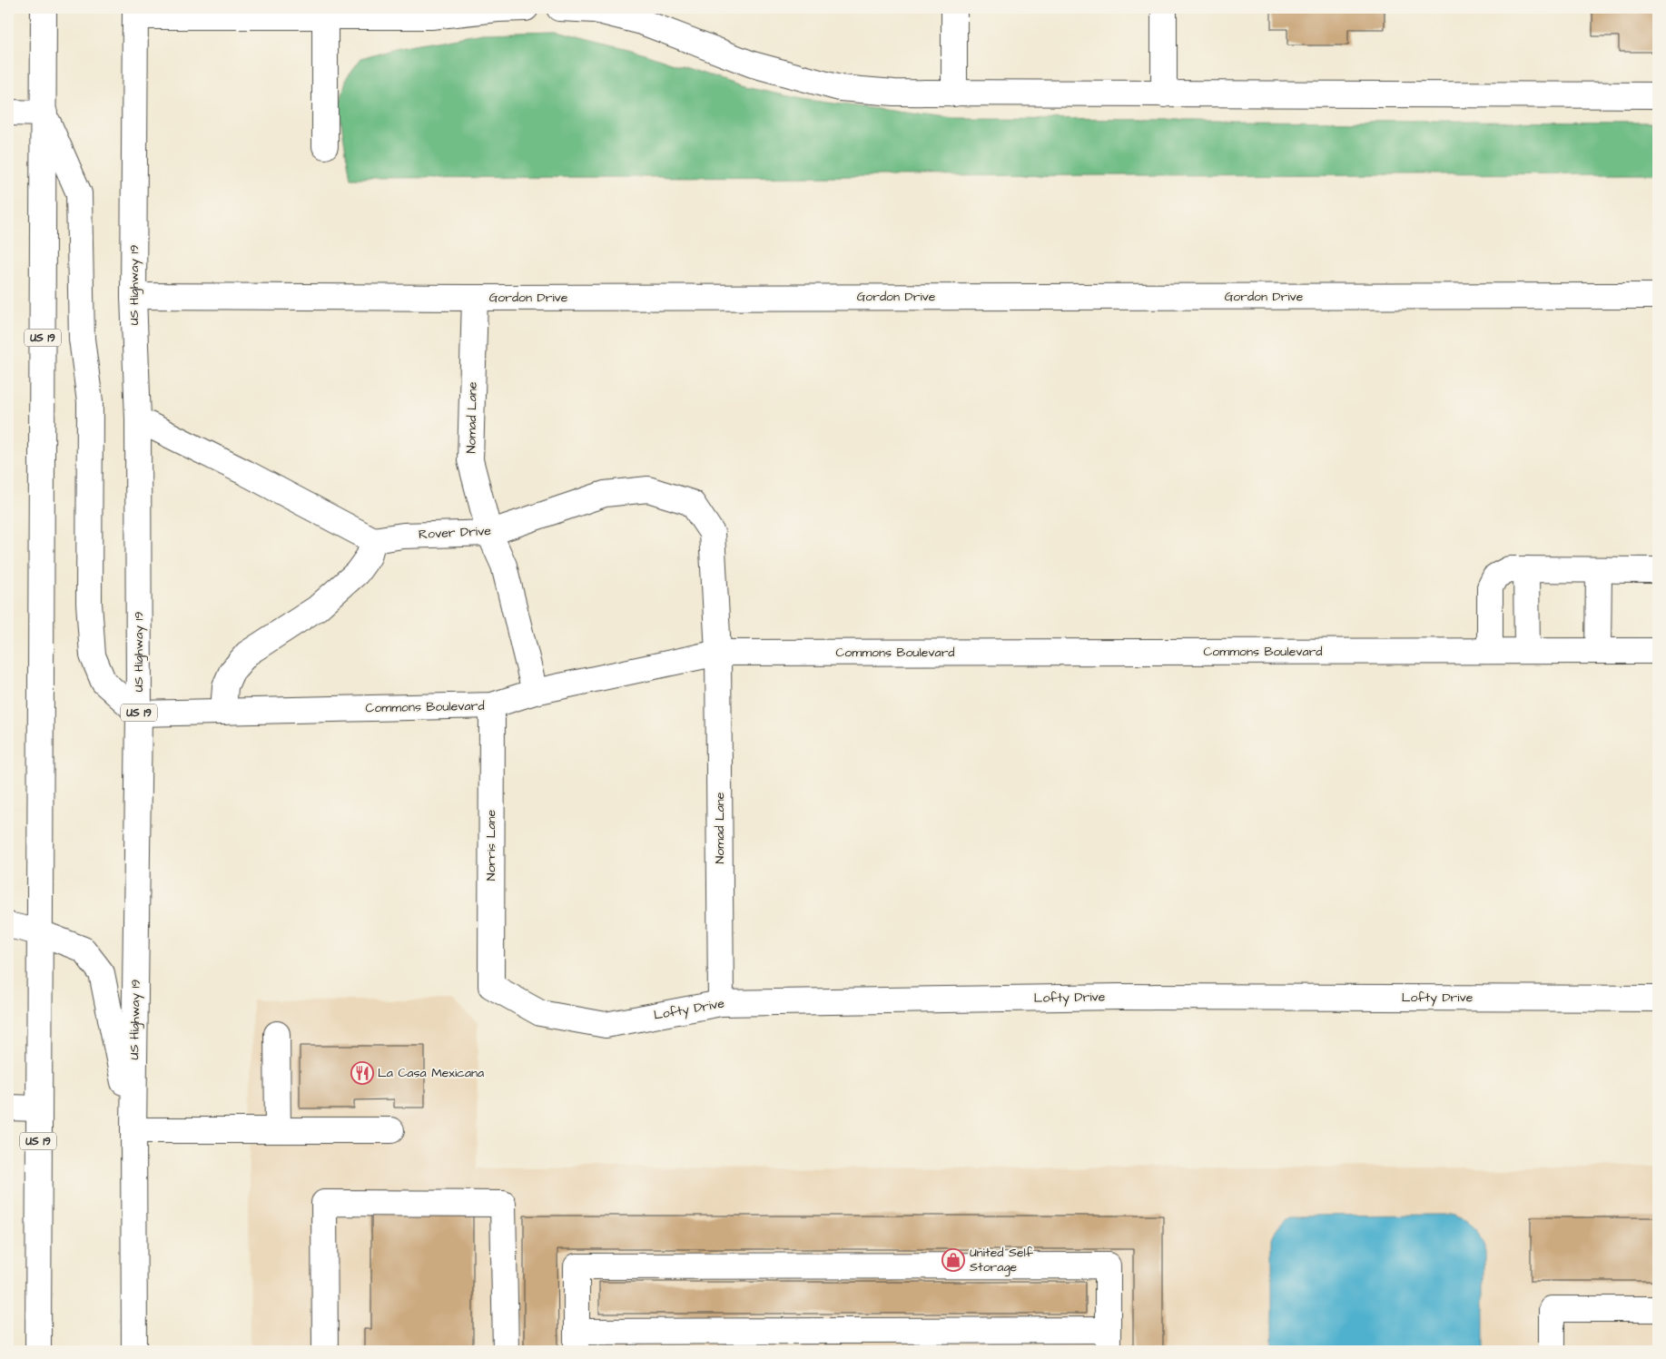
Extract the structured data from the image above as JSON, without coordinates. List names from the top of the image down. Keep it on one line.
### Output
{"streets":{"main road":["US Highway 19","Gordon Drive","US 19","Nomad Lane","Rover Drive","Commons Boulevard","Norris Lane","Lofty Drive"]},"crossings":[["US Highway 19","Gordon Drive"],["US Highway 19","Commons Boulevard"],["Gordon Drive","Nomad Lane"],["Nomad Lane","Rover Drive"],["Nomad Lane","Commons Boulevard"],["Nomad Lane","Lofty Drive"],["Rover Drive","Commons Boulevard"],["Commons Boulevard","Norris Lane"],["Norris Lane","Lofty Drive"]],"places":{"restaurant":["La Casa Mexicana"],"shop":["United Self Storage"]}}
